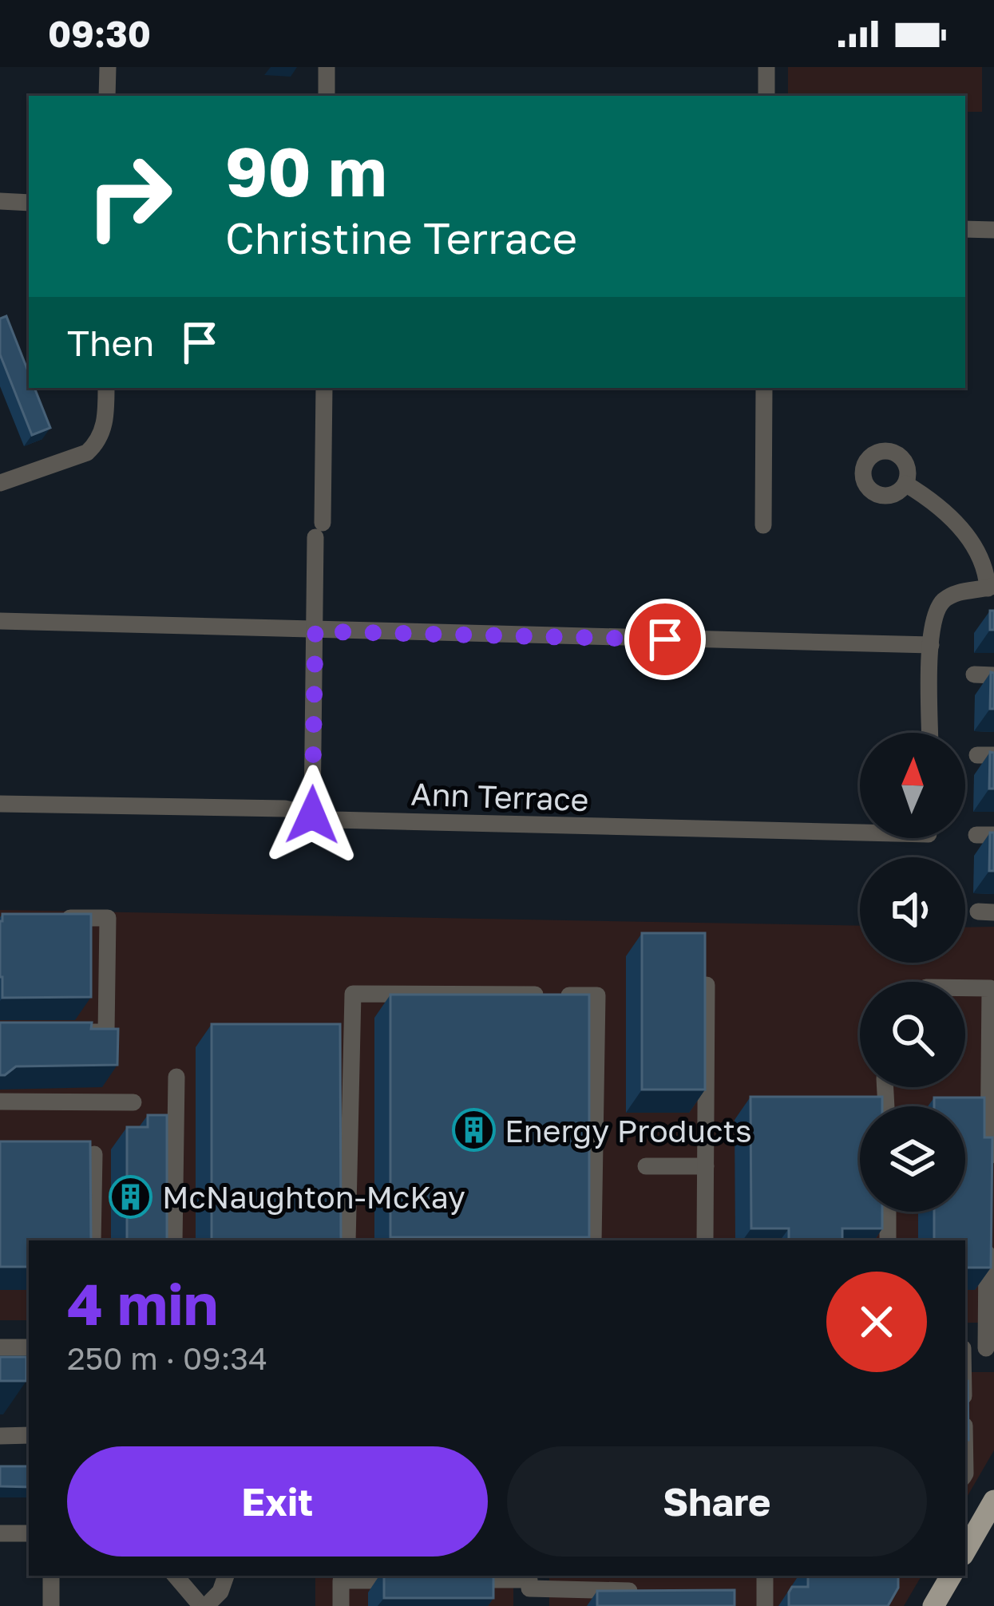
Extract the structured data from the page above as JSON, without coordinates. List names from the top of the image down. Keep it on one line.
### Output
{"streets":{"street":["Ann Terrace"]},"places":{"building":["Energy Products","McNaughton-McKay"]},"north":"top","page":{"status":"09:30","turn":["90 m","Christine Terrace"],"then":"Then","heading":["4 min","250 m · 09:34"],"buttons":["Exit","Share"]}}
